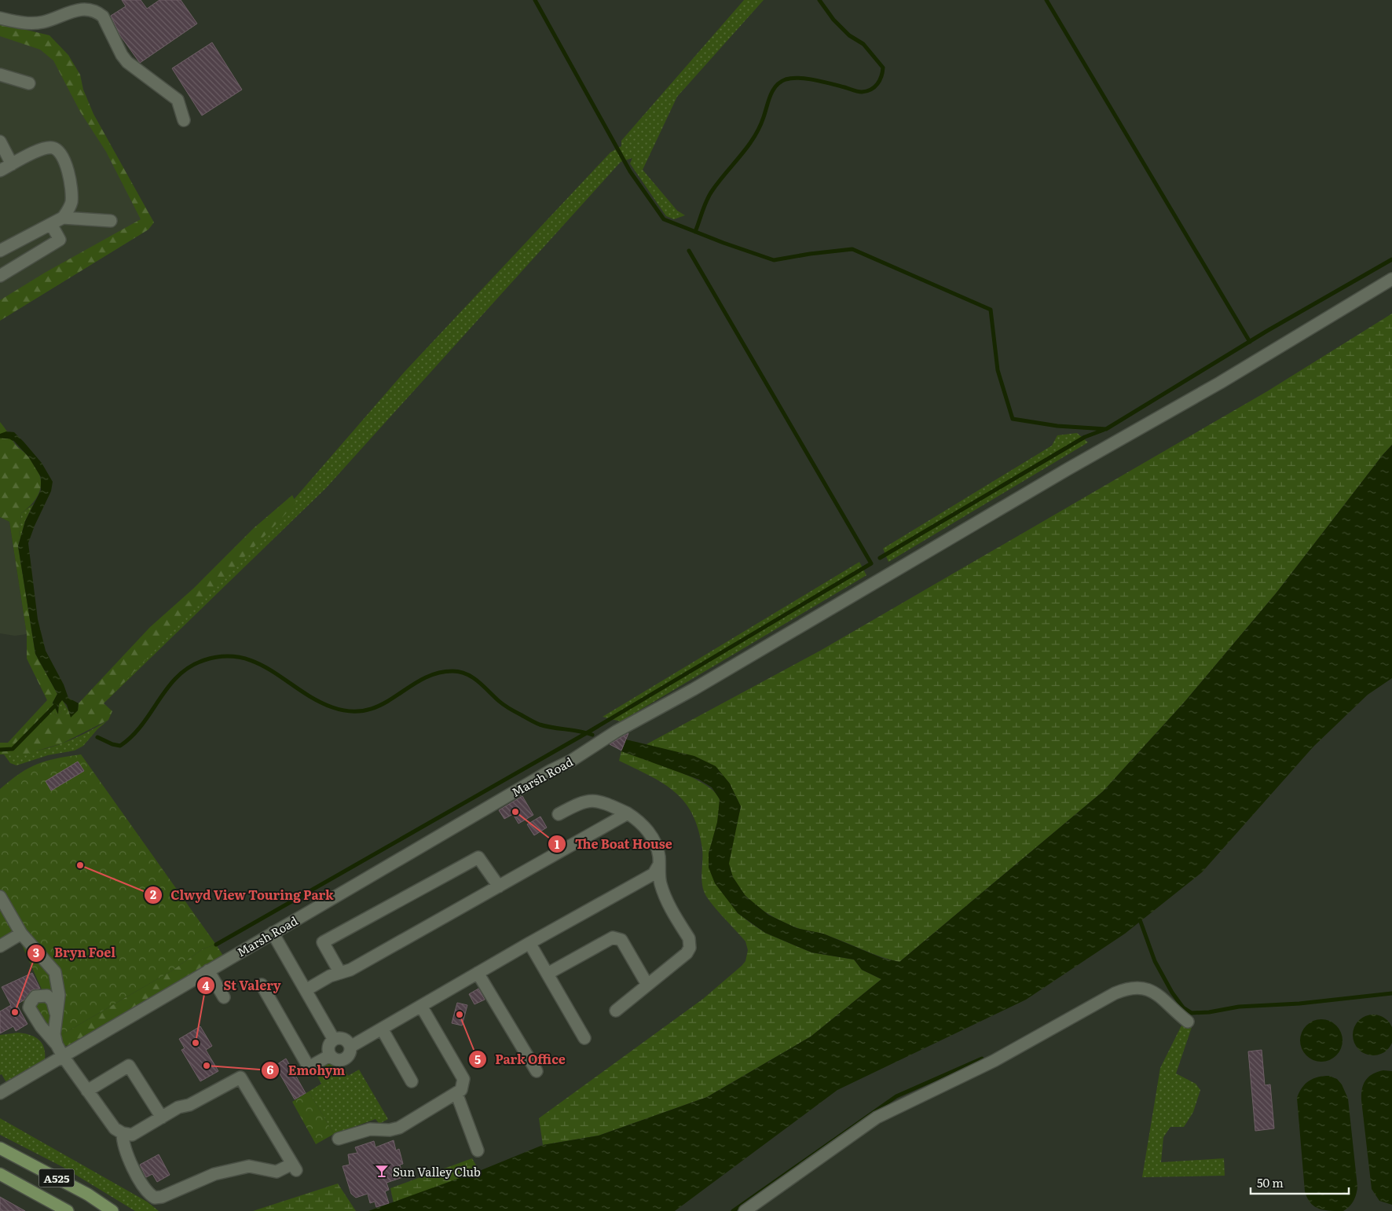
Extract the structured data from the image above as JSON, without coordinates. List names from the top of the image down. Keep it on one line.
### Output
{"streets":{"main road":["A525"],"street":["Marsh Road"]},"places":{"other":["The Boat House","Clwyd View Touring Park","Bryn Foel","Park Office","St Valery","Emohym"],"bar":["Sun Valley Club"]},"scale_bar":"50 m"}
